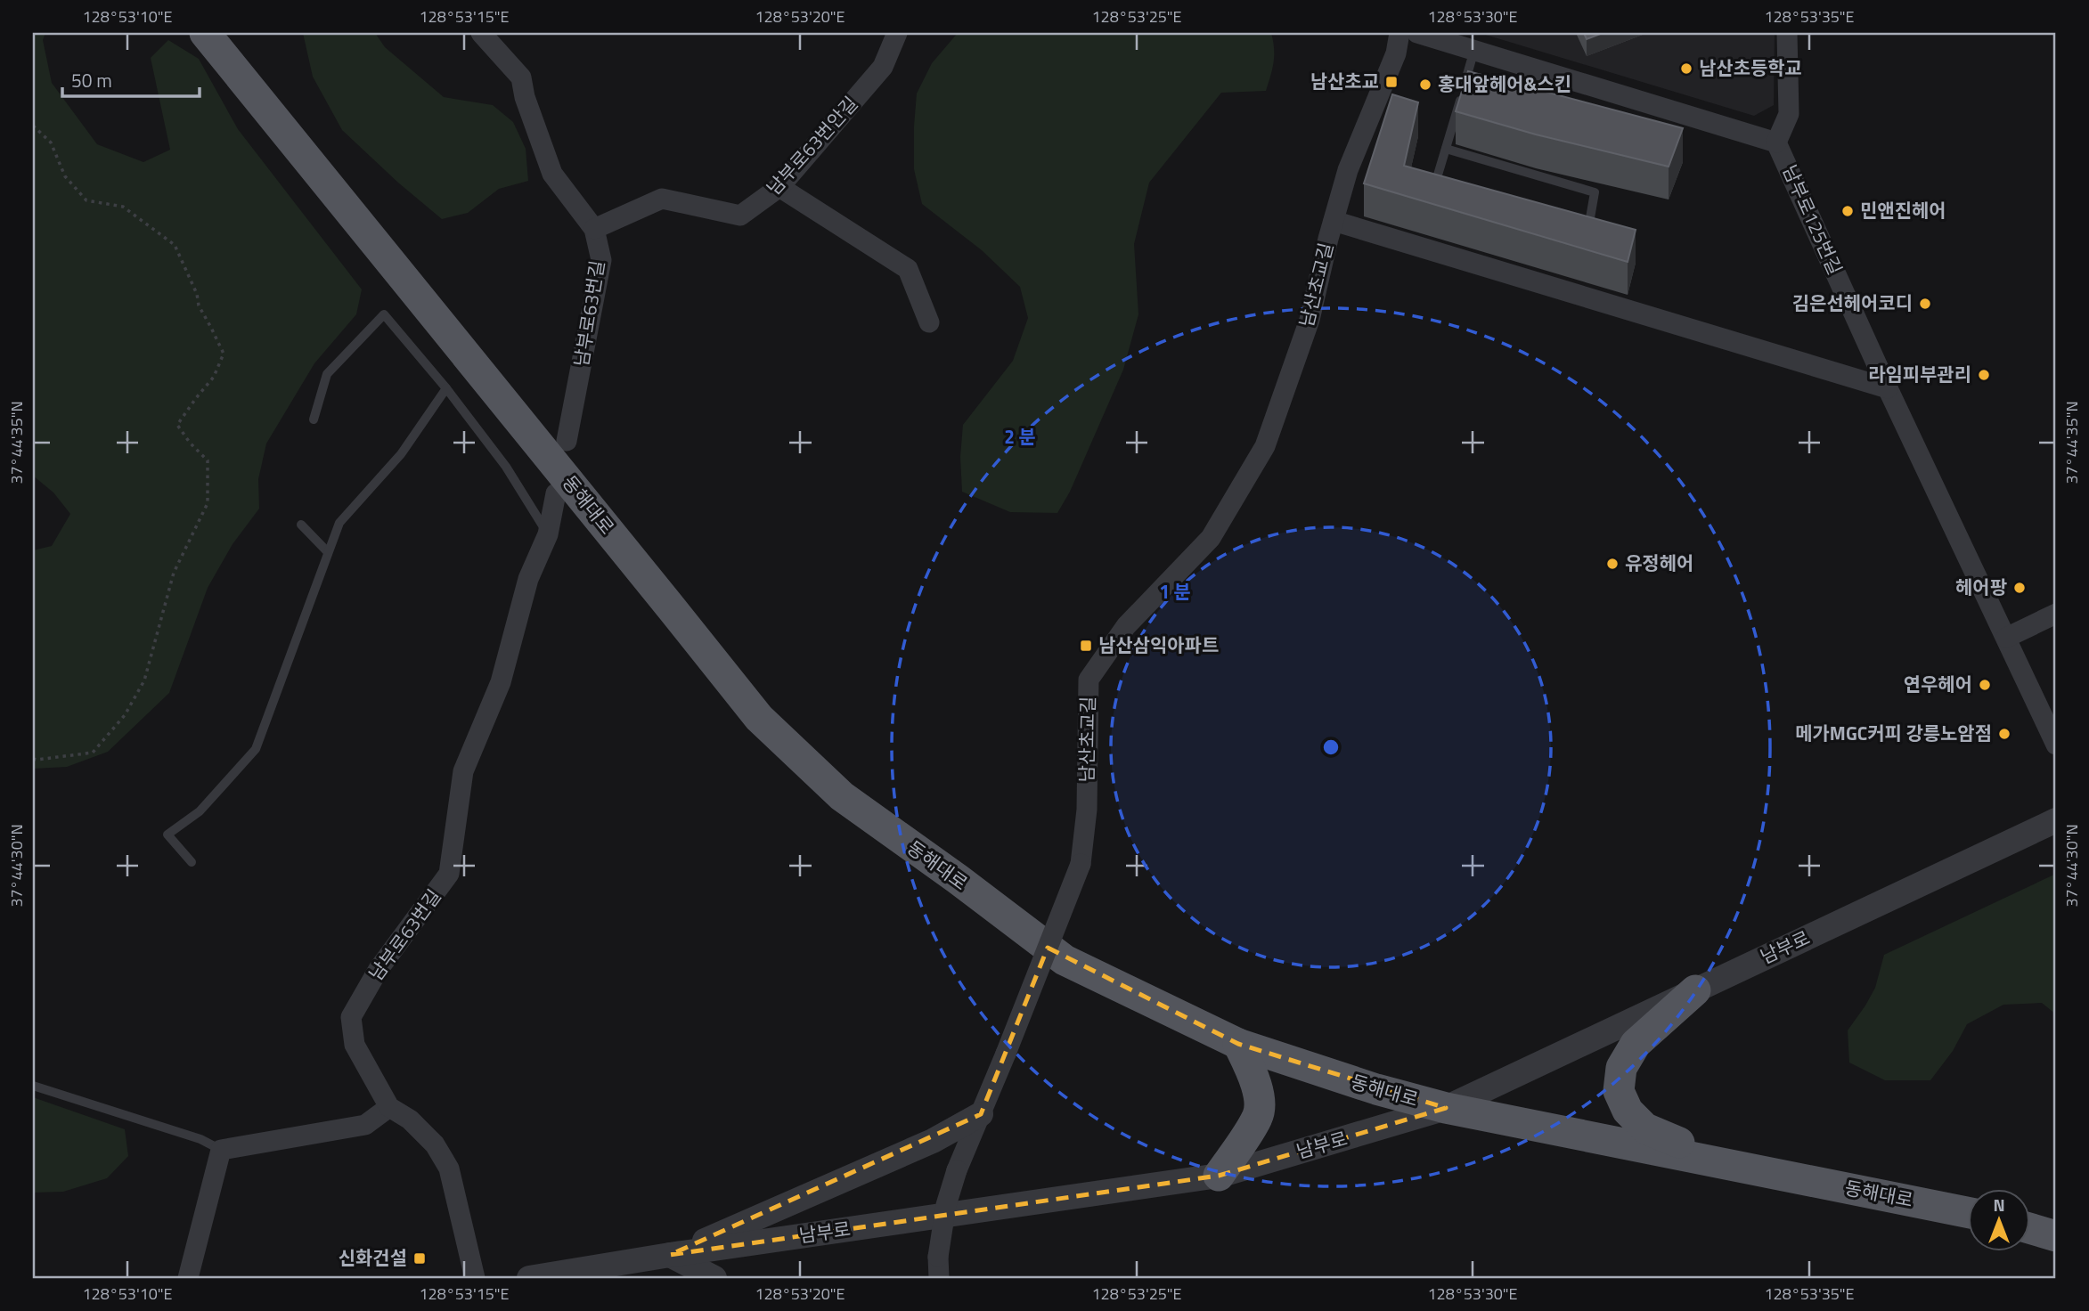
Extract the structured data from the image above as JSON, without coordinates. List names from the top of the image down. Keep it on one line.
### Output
{"streets":{"main road":["동해대로"],"street":["남부로63번안길","남부로125번길","남산초교길","남부로63번길","남부로"]},"crossings":[["남부로63번안길","남부로63번길"],["동해대로","남부로"]],"places":{"other":["남산초등학교","홍대앞헤어&스킨","민앤진헤어","김은선헤어코디","라임피부관리","유정헤어","헤어팡","연우헤어","메가MGC커피 강릉노암점"],"transit":["남산초교","남산삼익아파트","신화건설"]},"scale_bar":"50 m","north":"top","coordinates":["128°53'10\"E","128°53'15\"E","128°53'20\"E","128°53'25\"E","128°53'30\"E","128°53'35\"E","37°44'35\"N","37°44'30\"N"],"rings":["2 분","1 분"]}
